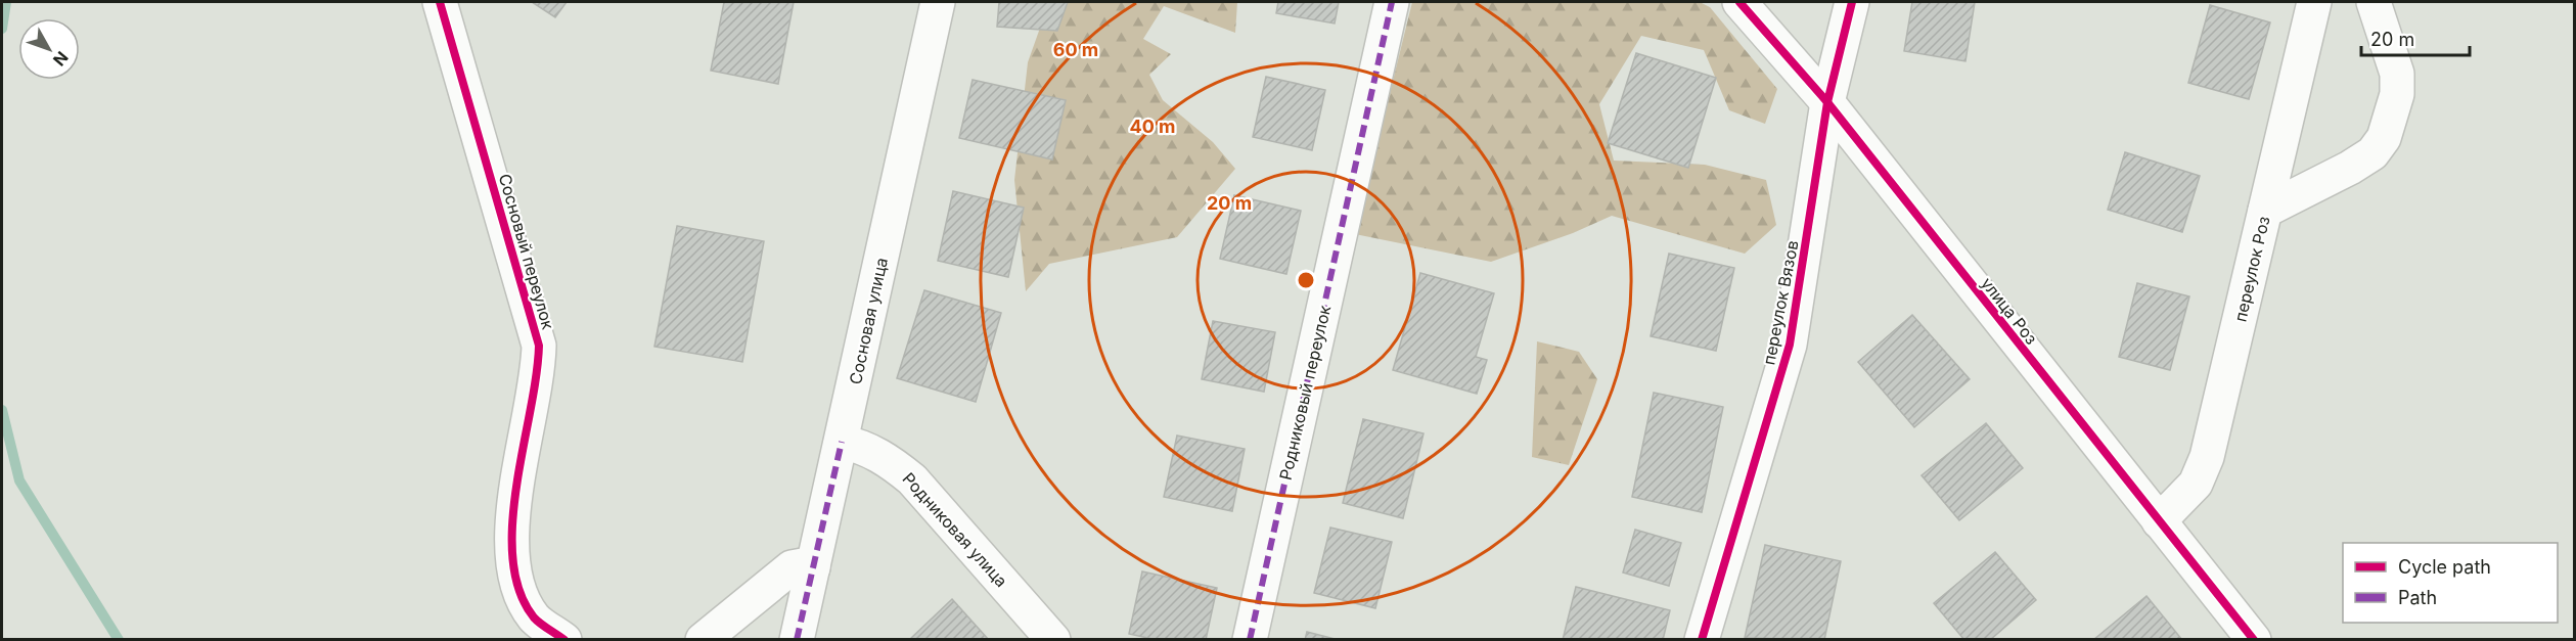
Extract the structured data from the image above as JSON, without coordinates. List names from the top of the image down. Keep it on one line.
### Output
{"streets":{"street":["Сосновый переулок","переулок Роз","переулок Вязов","улица Роз","Сосновая улица","Родниковый переулок","Родниковая улица"]},"crossings":[["переулок Роз","улица Роз"],["переулок Вязов","улица Роз"],["Сосновая улица","Родниковая улица"]],"legend":["Cycle path","Path"],"scale_bar":"20 m","north":"bottom right","rings":["60 m","40 m","20 m"]}
